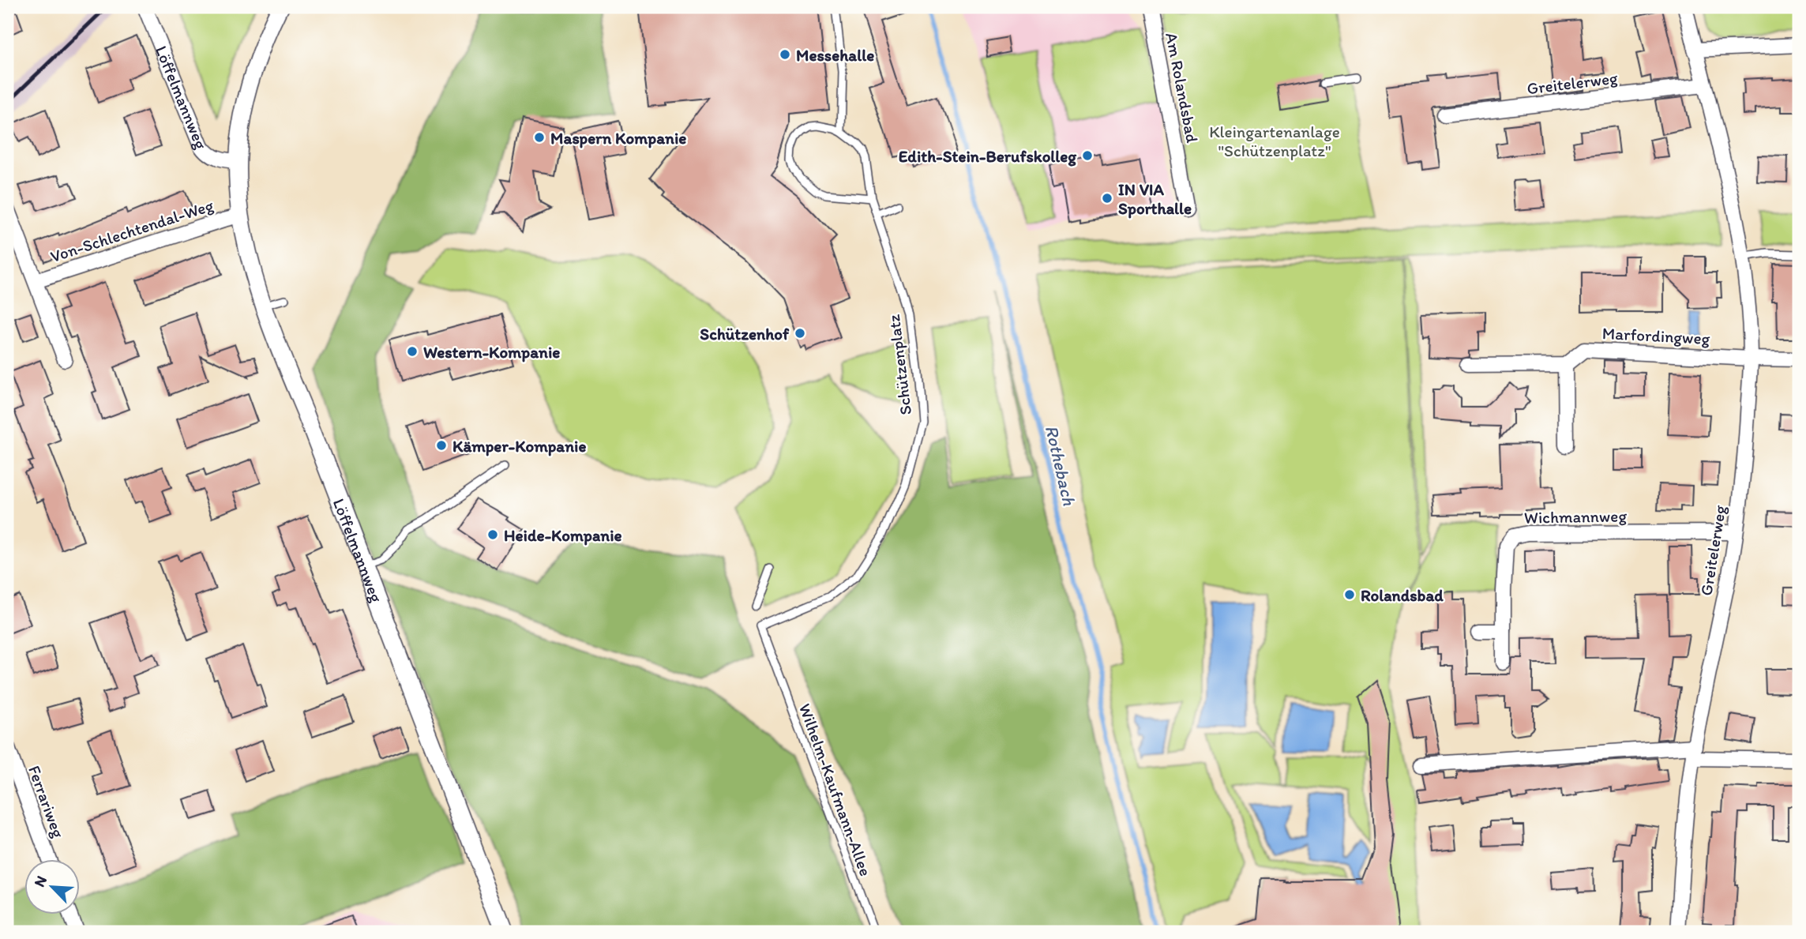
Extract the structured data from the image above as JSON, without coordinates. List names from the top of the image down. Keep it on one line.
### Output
{"streets":{"street":["Greitelerweg","Am Rolandsbad","Löffelmannweg","Von-Schlechtendal-Weg","Marfordingweg","Wichmannweg","Ferrariweg"],"lane":["Schützenplatz","Wilhelm-Kaufmann-Allee"]},"crossings":[["Greitelerweg","Marfordingweg"],["Greitelerweg","Wichmannweg"],["Löffelmannweg","Von-Schlechtendal-Weg"],["Schützenplatz","Wilhelm-Kaufmann-Allee"]],"water":["Rothebach"],"parks":["Kleingartenanlage \"Schützenplatz\""],"places":["Messehalle","Maspern Kompanie","Edith-Stein-Berufskolleg","IN VIA Sporthalle","Schützenhof","Western-Kompanie","Kämper-Kompanie","Heide-Kompanie","Rolandsbad"],"north":"top left"}
